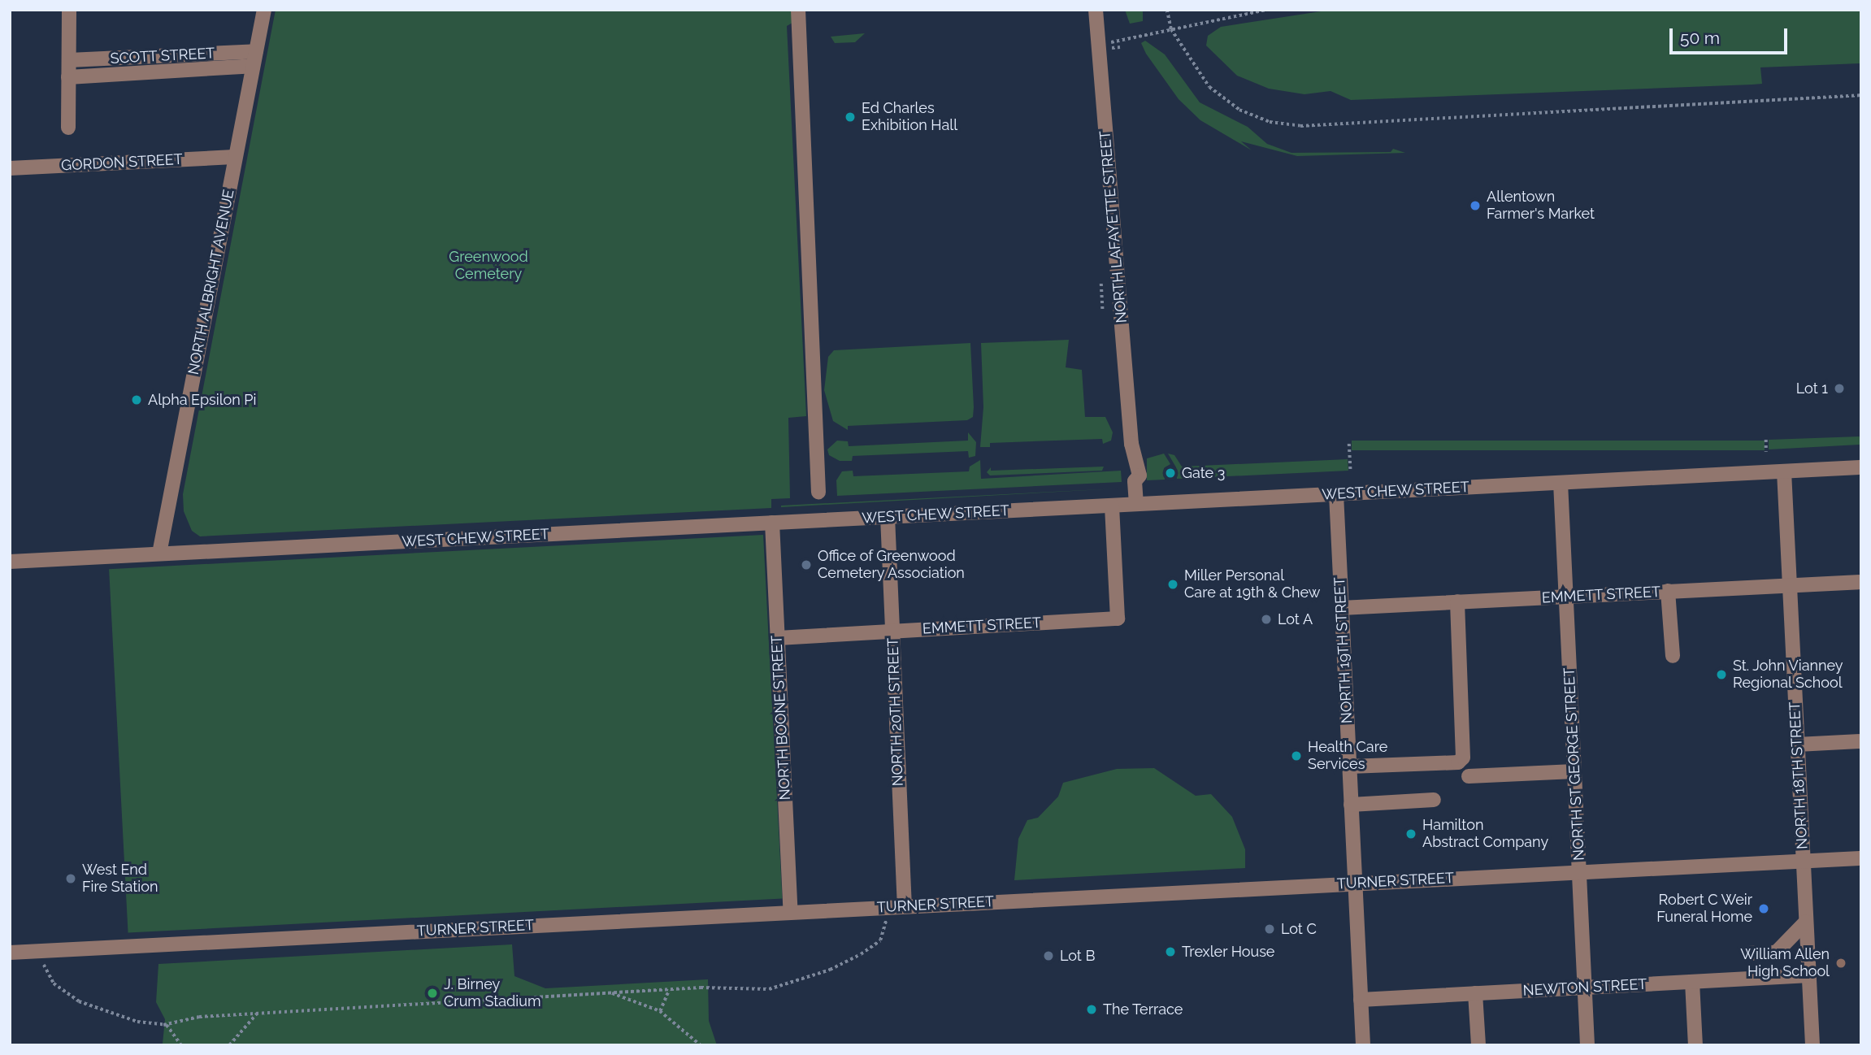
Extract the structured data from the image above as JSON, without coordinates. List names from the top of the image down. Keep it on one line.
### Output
{"streets":{"street":["SCOTT STREET","GORDON STREET","NORTH LAFAYETTE STREET","NORTH ALBRIGHT AVENUE","WEST CHEW STREET","EMMETT STREET","NORTH 19TH STREET","NORTH 20TH STREET","NORTH BOONE STREET","NORTH ST GEORGE STREET","NORTH 18TH STREET","TURNER STREET","NEWTON STREET"]},"crossings":[["SCOTT STREET","NORTH ALBRIGHT AVENUE"],["GORDON STREET","NORTH ALBRIGHT AVENUE"],["NORTH LAFAYETTE STREET","WEST CHEW STREET"],["NORTH ALBRIGHT AVENUE","WEST CHEW STREET"],["WEST CHEW STREET","EMMETT STREET"],["WEST CHEW STREET","NORTH 19TH STREET"],["WEST CHEW STREET","NORTH 20TH STREET"],["WEST CHEW STREET","NORTH BOONE STREET"],["WEST CHEW STREET","NORTH ST GEORGE STREET"],["WEST CHEW STREET","NORTH 18TH STREET"],["EMMETT STREET","NORTH 19TH STREET"],["EMMETT STREET","NORTH 20TH STREET"],["EMMETT STREET","NORTH BOONE STREET"],["EMMETT STREET","NORTH ST GEORGE STREET"],["EMMETT STREET","NORTH 18TH STREET"],["NORTH 19TH STREET","TURNER STREET"],["NORTH 19TH STREET","NEWTON STREET"],["NORTH 20TH STREET","TURNER STREET"],["NORTH BOONE STREET","TURNER STREET"],["NORTH ST GEORGE STREET","TURNER STREET"],["NORTH ST GEORGE STREET","NEWTON STREET"],["NORTH 18TH STREET","TURNER STREET"],["NORTH 18TH STREET","NEWTON STREET"]],"parks":["Greenwood Cemetery"],"places":["Ed Charles Exhibition Hall","Allentown Farmer's Market","Lot 1","Alpha Epsilon Pi","Gate 3","Office of Greenwood Cemetery Association","Miller Personal Care at 19th & Chew","Lot A","St. John Vianney Regional School","Health Care Services","Hamilton Abstract Company","West End Fire Station","Robert C Weir Funeral Home","Lot C","Trexler House","Lot B","William Allen High School","J. Birney Crum Stadium","The Terrace"],"scale_bar":"50 m"}
